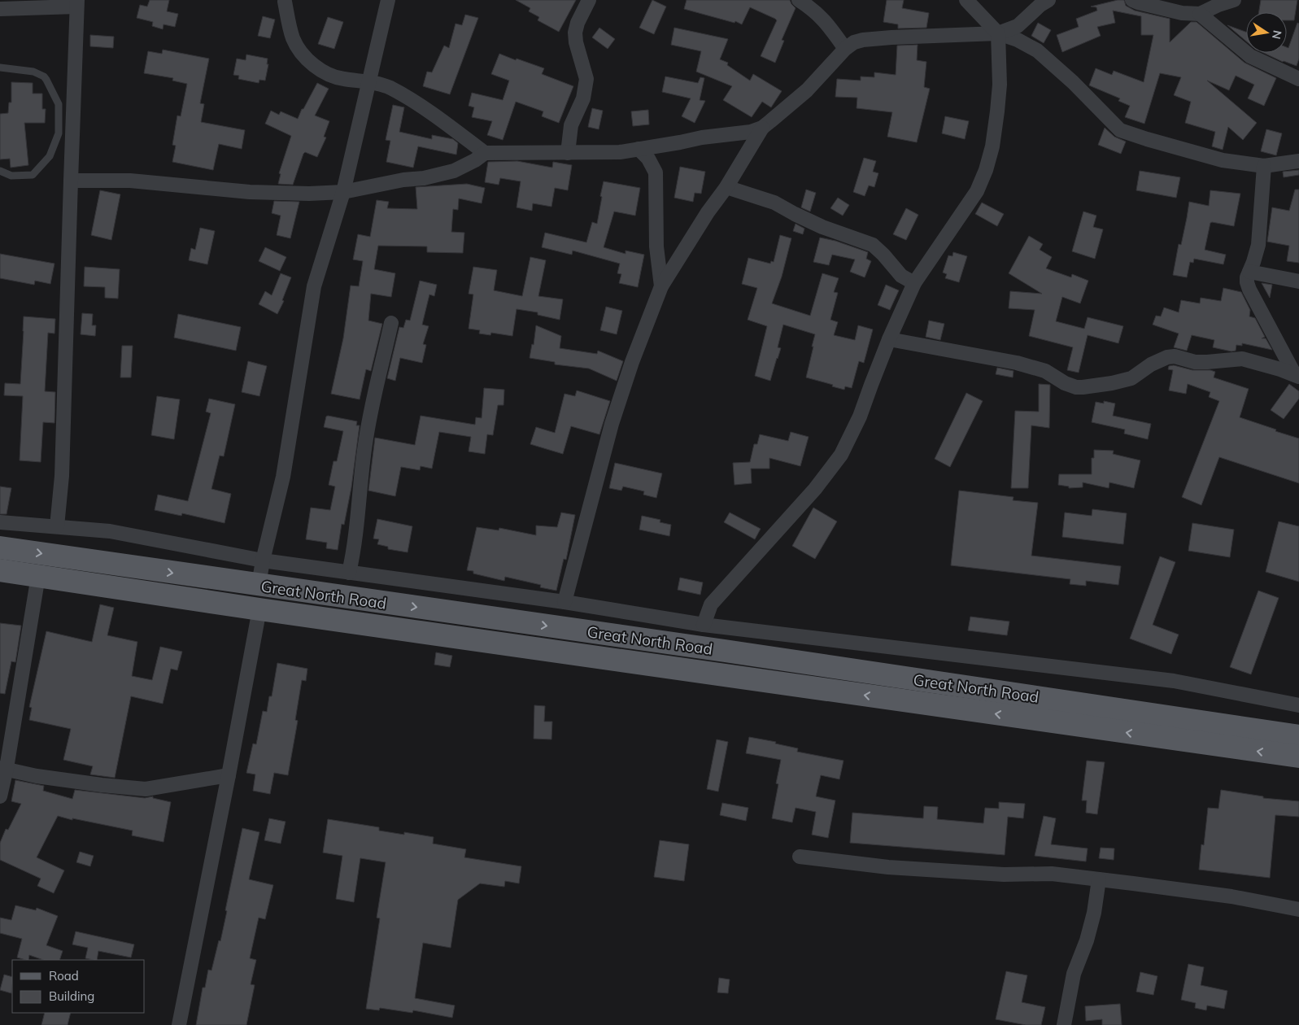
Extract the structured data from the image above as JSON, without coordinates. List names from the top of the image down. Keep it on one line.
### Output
{"streets":{"main road":["Great North Road"]},"legend":["Road","Building"],"north":"right"}
